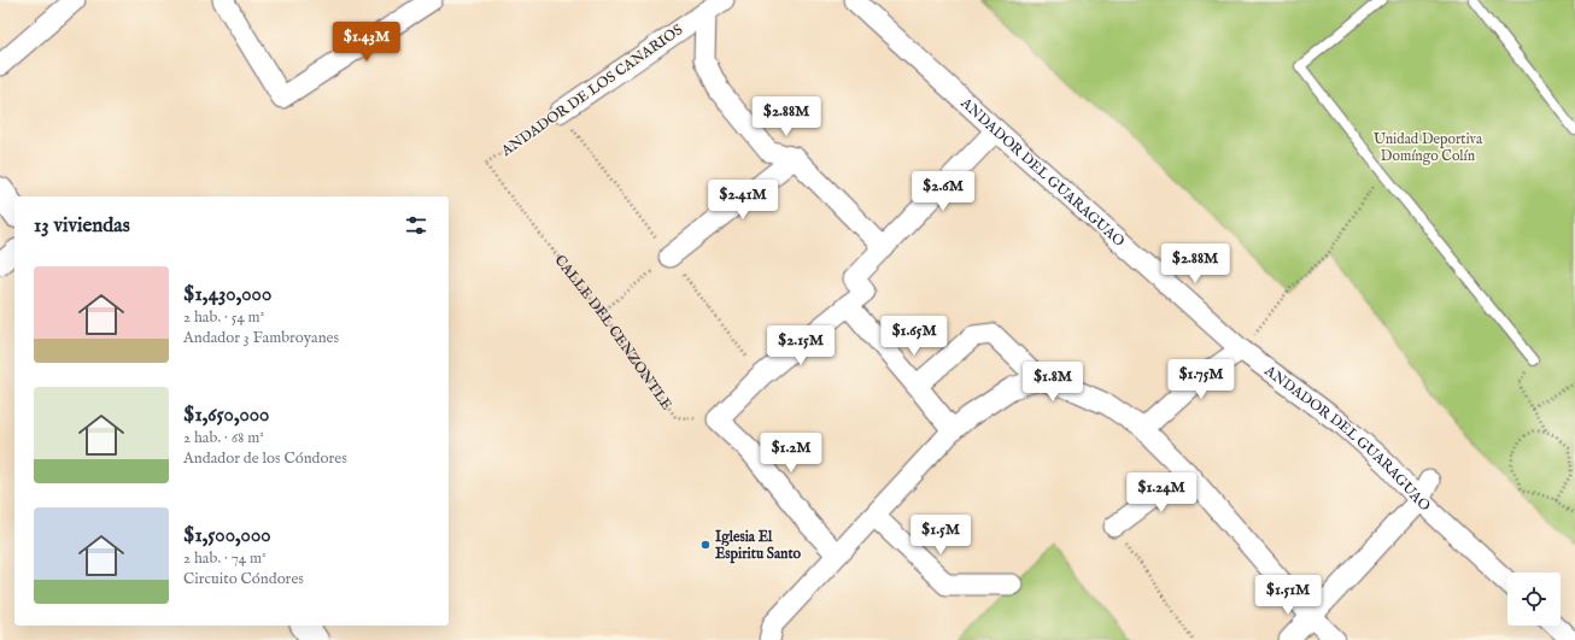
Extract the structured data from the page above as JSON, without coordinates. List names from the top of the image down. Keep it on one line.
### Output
{"streets":{"street":["ANDADOR DE LOS CANARIOS","ANDADOR DEL GUARAGUAO"],"path":["CALLE DEL CENZONTLE"]},"crossings":[["ANDADOR DE LOS CANARIOS","CALLE DEL CENZONTLE"]],"parks":["Unidad Deportiva Domíngo Colín"],"places":["Iglesia El Espiritu Santo"],"page":{"price":["$1.43M","$2.88M","$2.6M","$2.41M","$2.88M","$1.65M","$2.15M","$1.75M","$1.8M","$1.2M","$1.24M","$1.5M","$1.51M"],"heading":"13 viviendas","list":[{"name":"$1,430,000","note":"2 hab. · 54 m² · Andador 3 Fambroyanes"},{"name":"$1,650,000","note":"2 hab. · 68 m² · Andador de los Cóndores"},{"name":"$1,500,000","note":"2 hab. · 74 m² · Circuito Cóndores"}]}}
